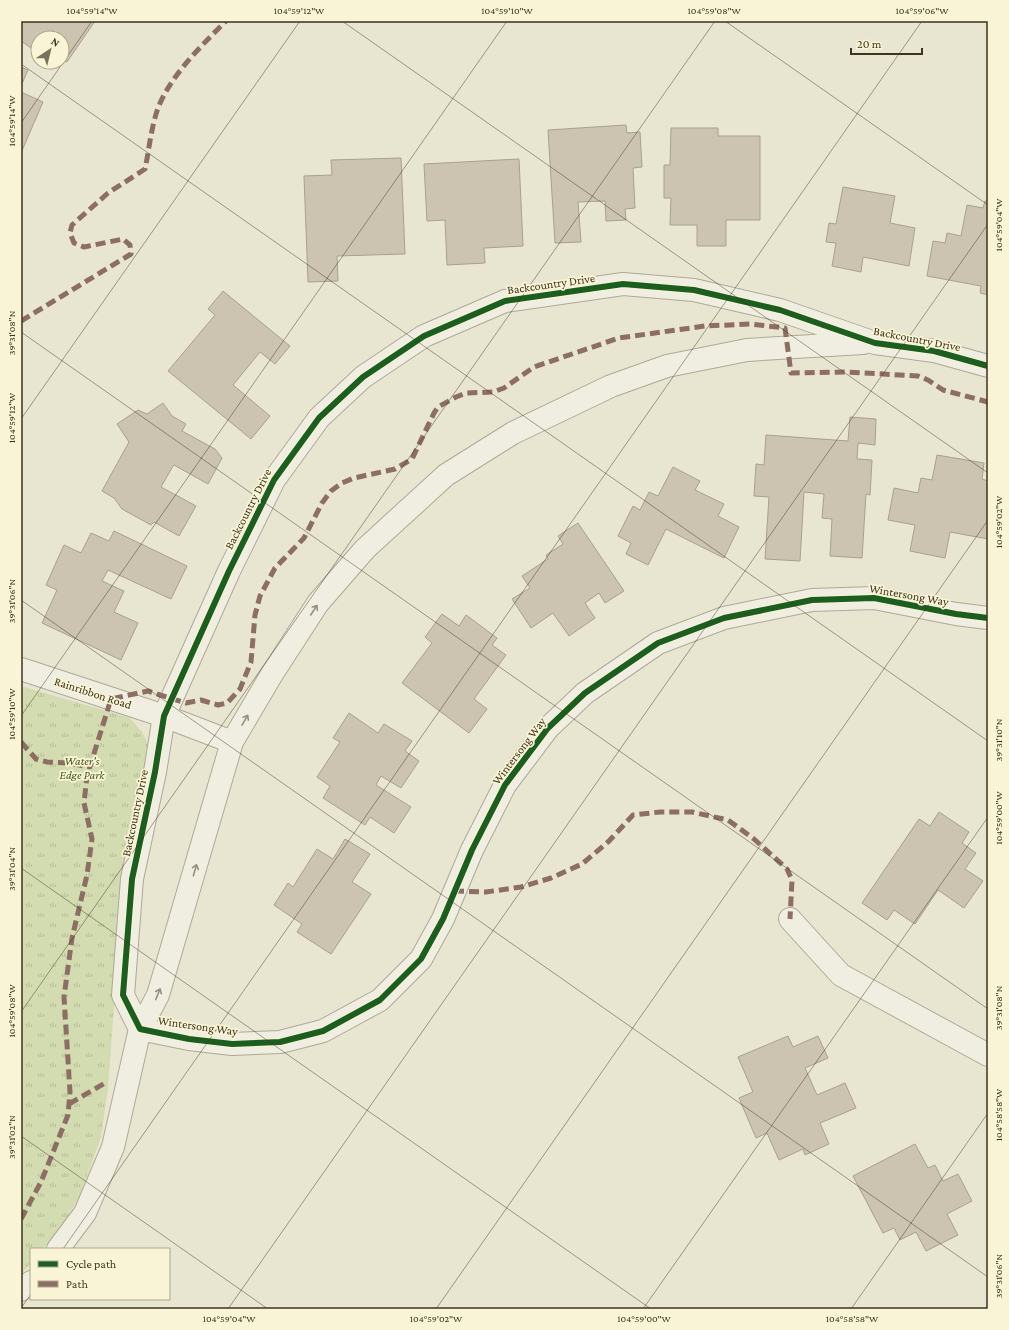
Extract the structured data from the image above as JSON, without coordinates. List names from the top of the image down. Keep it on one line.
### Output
{"streets":{"street":["Backcountry Drive","Wintersong Way","Rainribbon Road"]},"crossings":[["Backcountry Drive","Wintersong Way"],["Backcountry Drive","Rainribbon Road"]],"one_way":["Backcountry Drive"],"parks":["Water's Edge Park"],"legend":["Cycle path","Path"],"scale_bar":"20 m","north":"top right","coordinates":["104°59'14\"W","104°59'12\"W","104°59'10\"W","104°59'08\"W","104°59'06\"W","104°59'04\"W","39°31'08\"N","104°59'02\"W","39°31'06\"N","39°31'10\"N","104°59'00\"W","39°31'04\"N","104°58'58\"W","39°31'02\"N"]}
